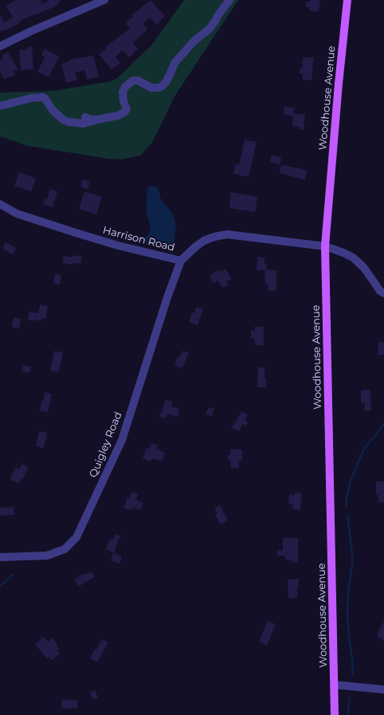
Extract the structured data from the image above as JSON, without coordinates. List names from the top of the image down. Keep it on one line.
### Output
{"streets":{"main road":["Woodhouse Avenue"],"street":["Harrison Road","Quigley Road"]},"crossings":[["Woodhouse Avenue","Harrison Road"],["Harrison Road","Quigley Road"]]}
